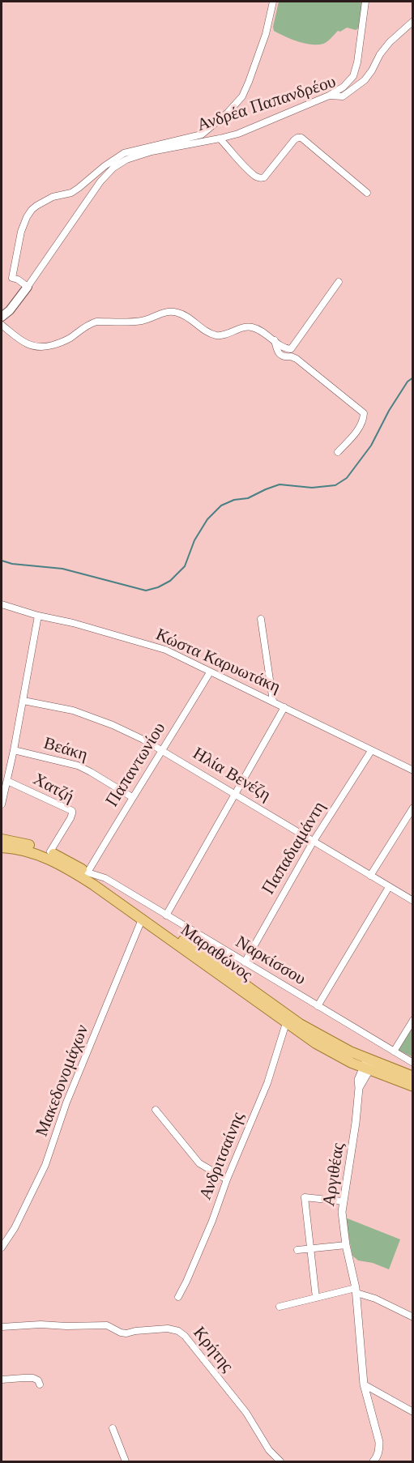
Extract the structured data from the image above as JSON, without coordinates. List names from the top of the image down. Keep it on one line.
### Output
{"streets":{"main road":["Ανδρέα Παπανδρέου","Μαραθώνος"],"street":["Κώστα Καρυωτάκη","Βεάκη","Παπαντωνίου","Ηλία Βενέζη","Χατζή","Παπαδιαμάντη","Ναρκίσσου","Μακεδονομάχων","Ανδριτσαίνης","Αργιθέας","Κρήτης"]},"crossings":[["Κώστα Καρυωτάκη","Παπαντωνίου"],["Κώστα Καρυωτάκη","Παπαδιαμάντη"],["Βεάκη","Παπαντωνίου"],["Παπαντωνίου","Ηλία Βενέζη"],["Παπαντωνίου","Μαραθώνος"],["Παπαντωνίου","Ναρκίσσου"],["Ηλία Βενέζη","Παπαδιαμάντη"],["Χατζή","Μαραθώνος"],["Παπαδιαμάντη","Ναρκίσσου"],["Μαραθώνος","Ναρκίσσου"],["Μαραθώνος","Μακεδονομάχων"],["Μαραθώνος","Ανδριτσαίνης"],["Μαραθώνος","Αργιθέας"]]}
